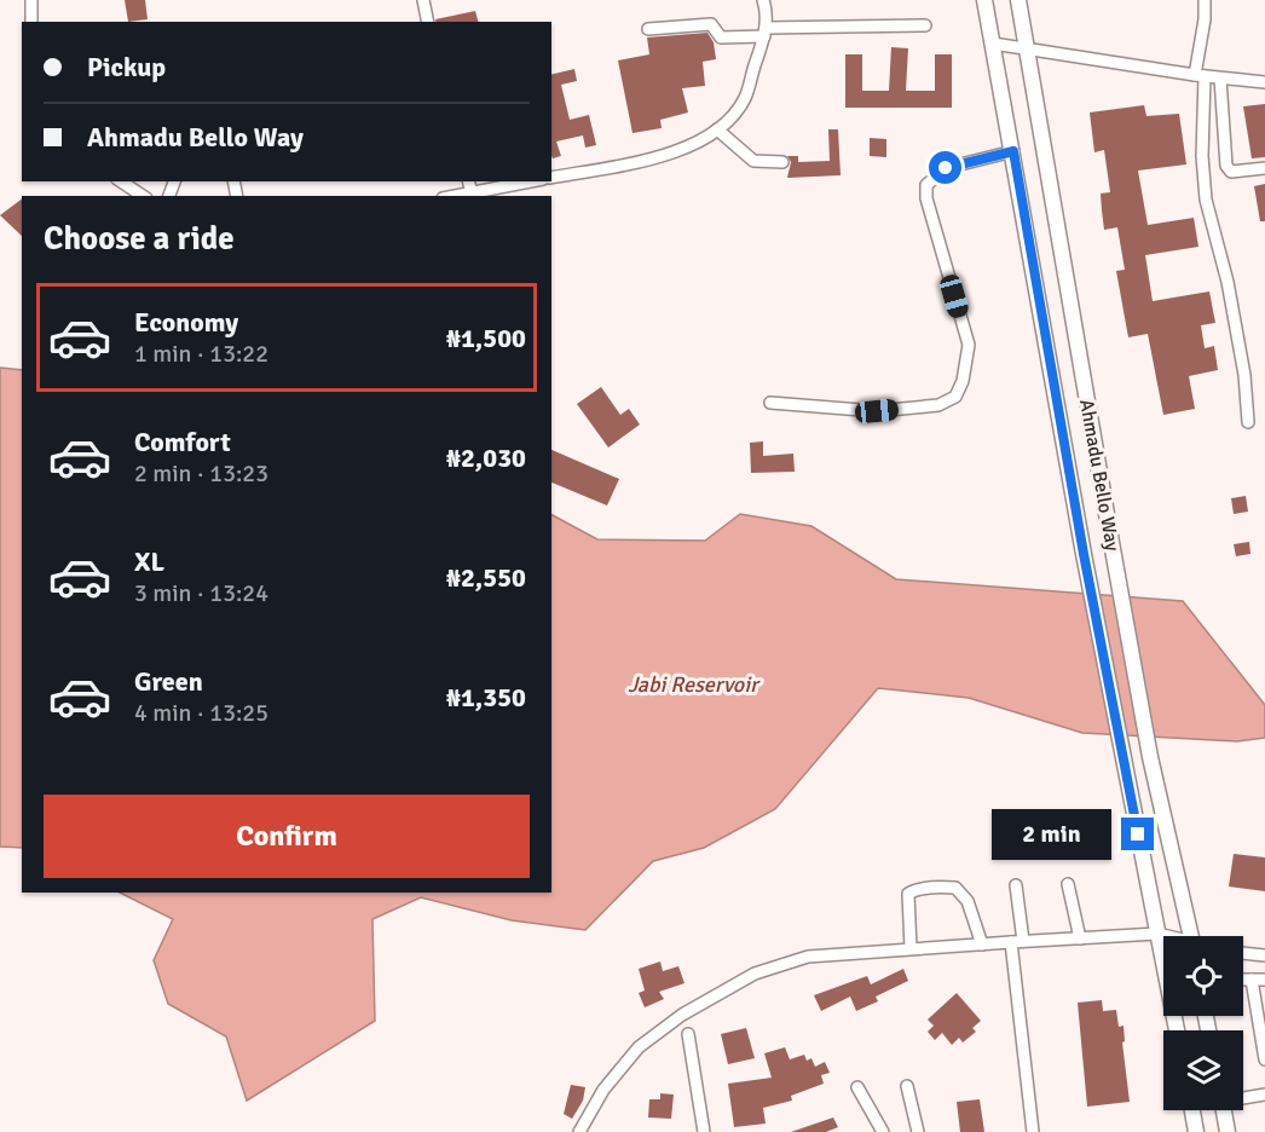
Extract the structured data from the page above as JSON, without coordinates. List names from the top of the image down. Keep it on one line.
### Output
{"streets":{"main road":["Ahmadu Bello Way"]},"water":["Jabi Reservoir"],"page":{"banner":["Pickup","Ahmadu Bello Way"],"heading":"Choose a ride","list":[{"name":"Economy","note":"1 min · 13:22","value":"₦1,500"},{"name":"Comfort","note":"2 min · 13:23","value":"₦2,030"},{"name":"XL","note":"3 min · 13:24","value":"₦2,550"},{"name":"Green","note":"4 min · 13:25","value":"₦1,350"}],"buttons":"Confirm","bubble":"2 min"}}
